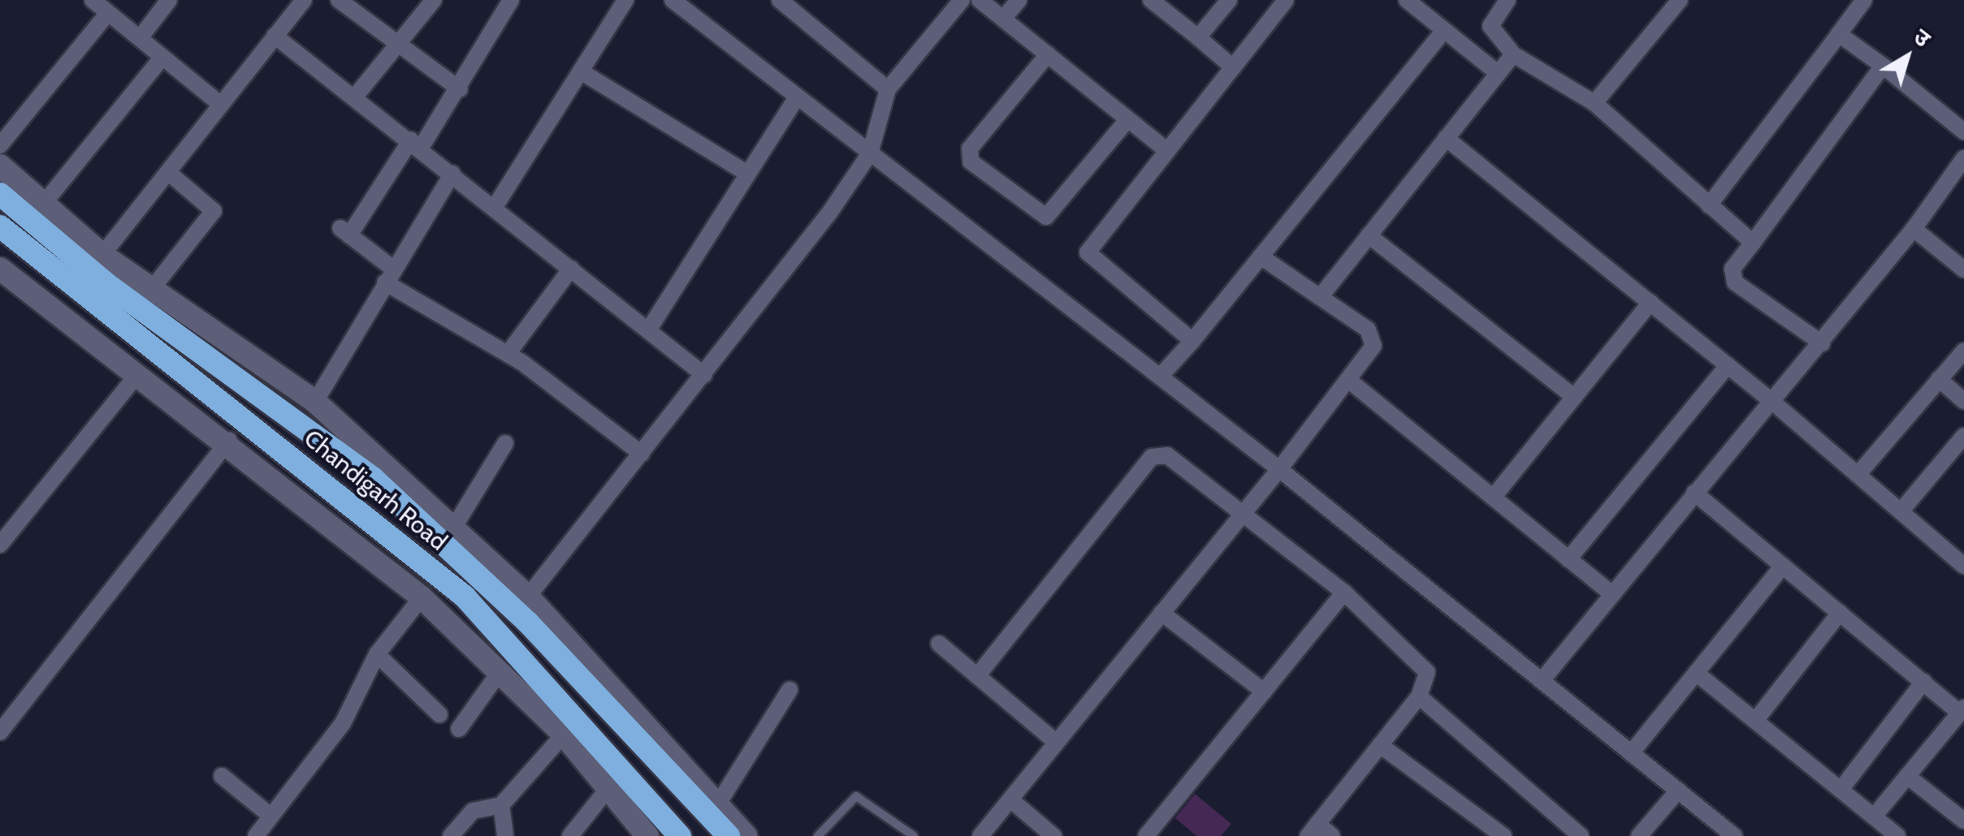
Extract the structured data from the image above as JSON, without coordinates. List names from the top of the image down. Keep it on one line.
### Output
{"streets":{"highway":["Chandigarh Road"]},"north":"top right"}
